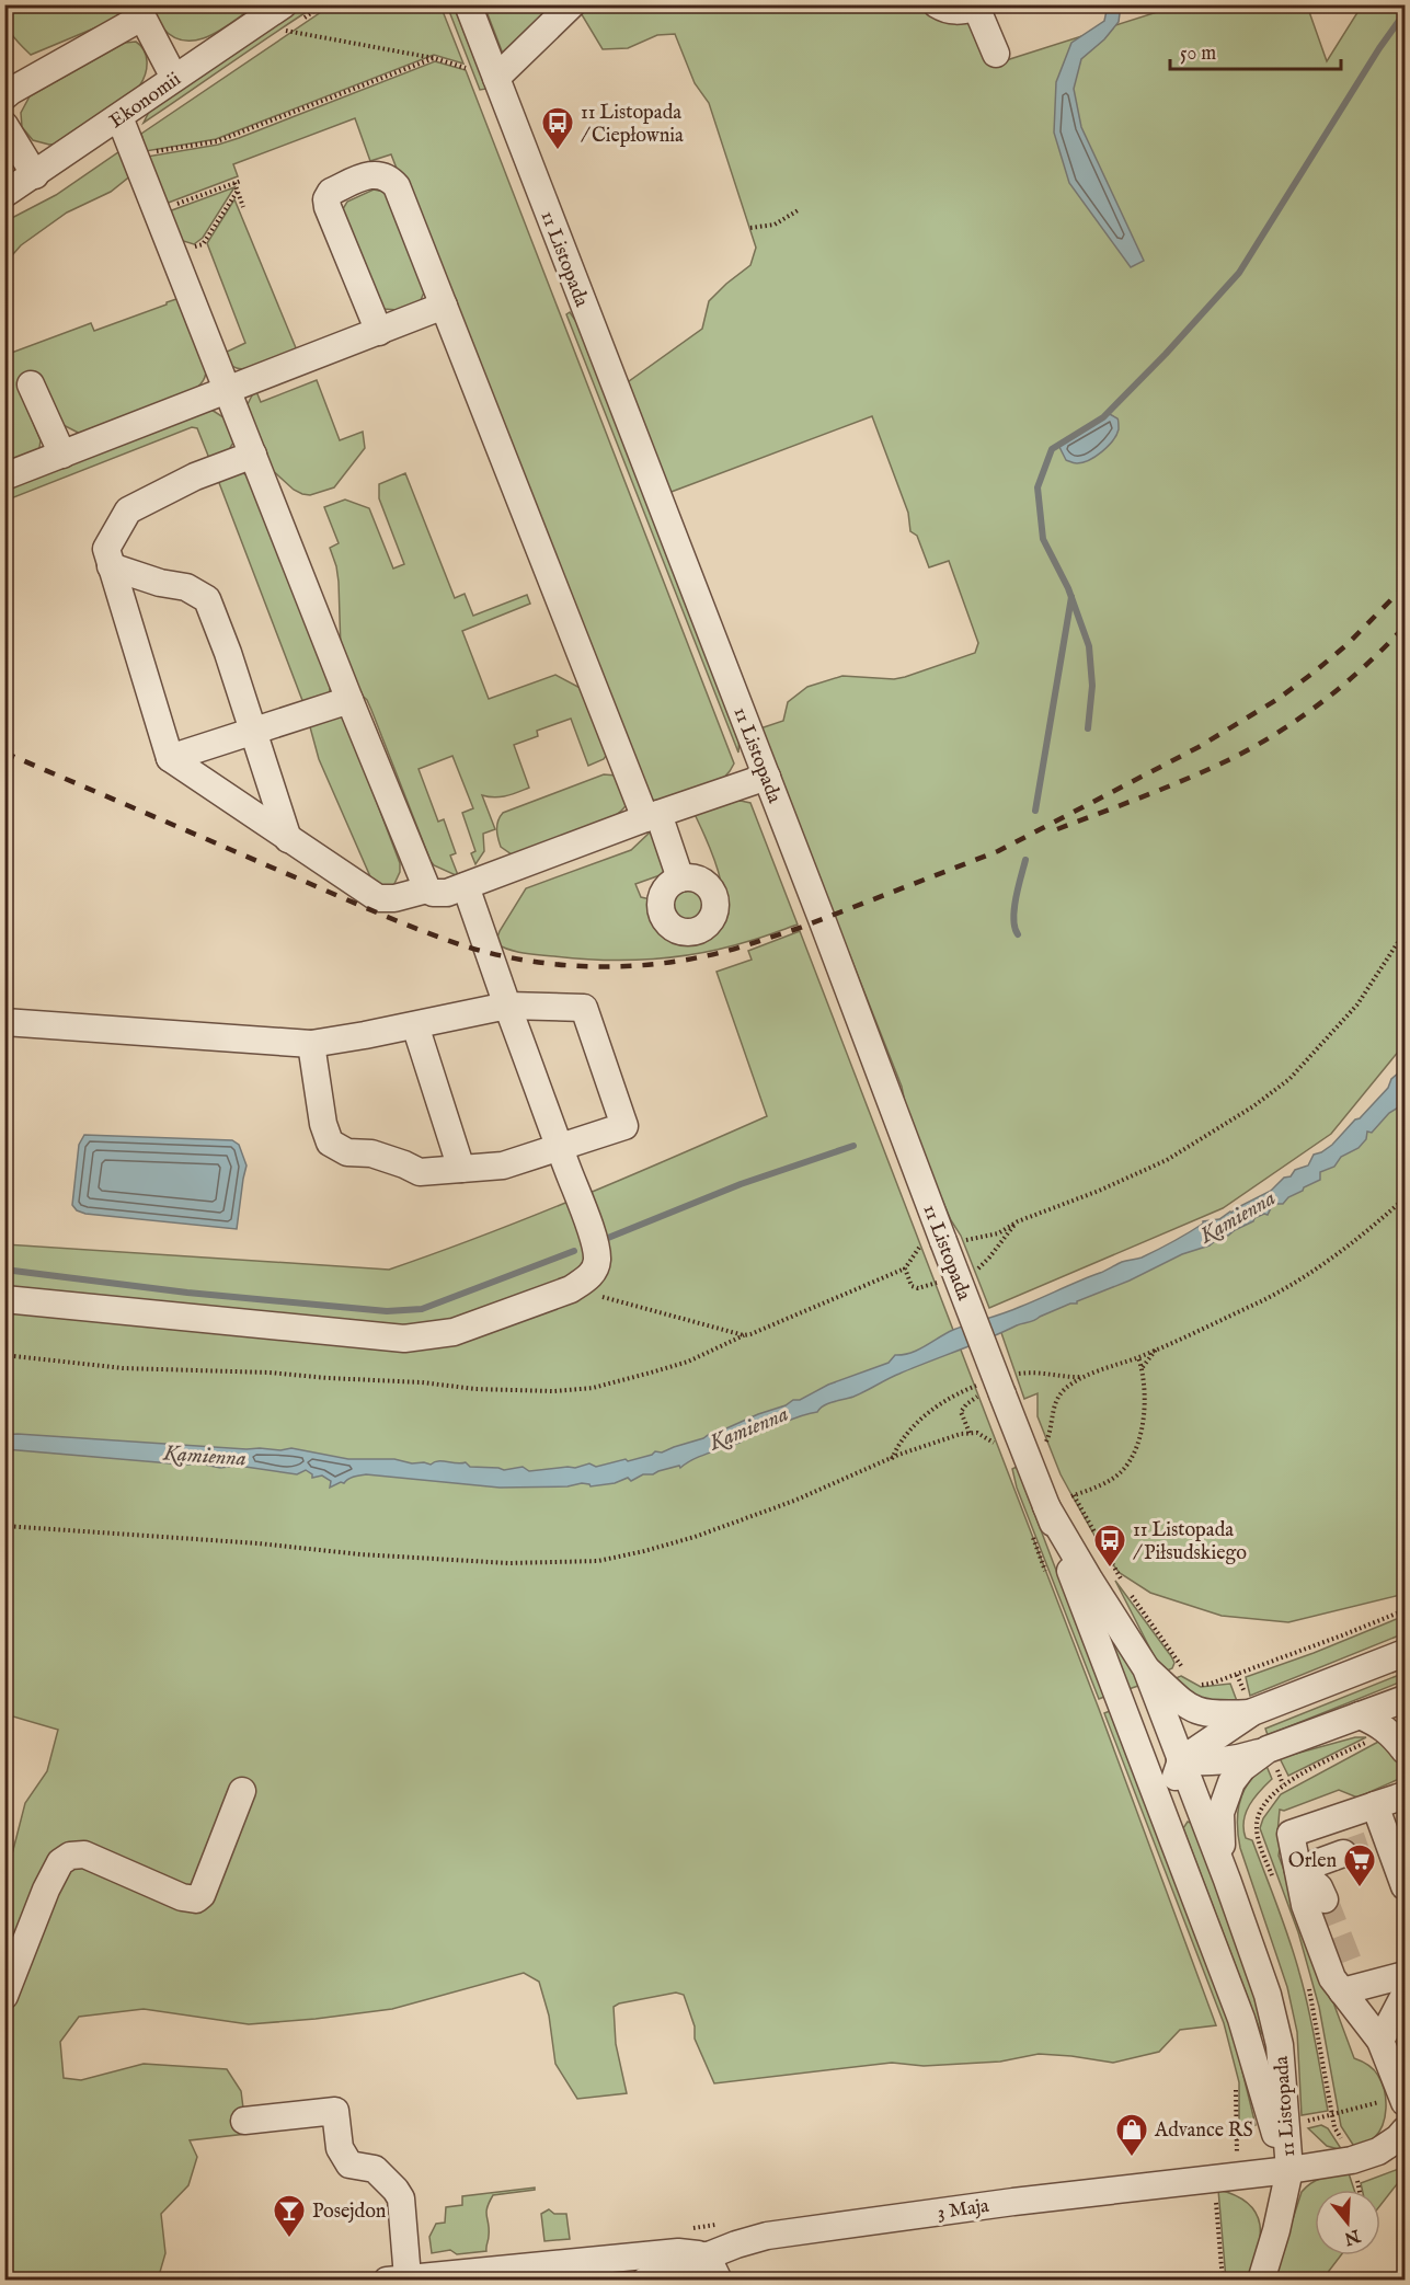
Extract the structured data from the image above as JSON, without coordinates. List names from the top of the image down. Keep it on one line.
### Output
{"streets":{"street":["Ekonomii","11 Listopada","3 Maja"]},"crossings":[["11 Listopada","3 Maja"]],"water":["Kamienna"],"places":{"bus stop":["11 Listopada / Ciepłownia","11 Listopada / Piłsudskiego"],"supermarket":["Orlen"],"shop":["Advance RS"],"bar":["Posejdon"]},"scale_bar":"50 m","north":"bottom"}
